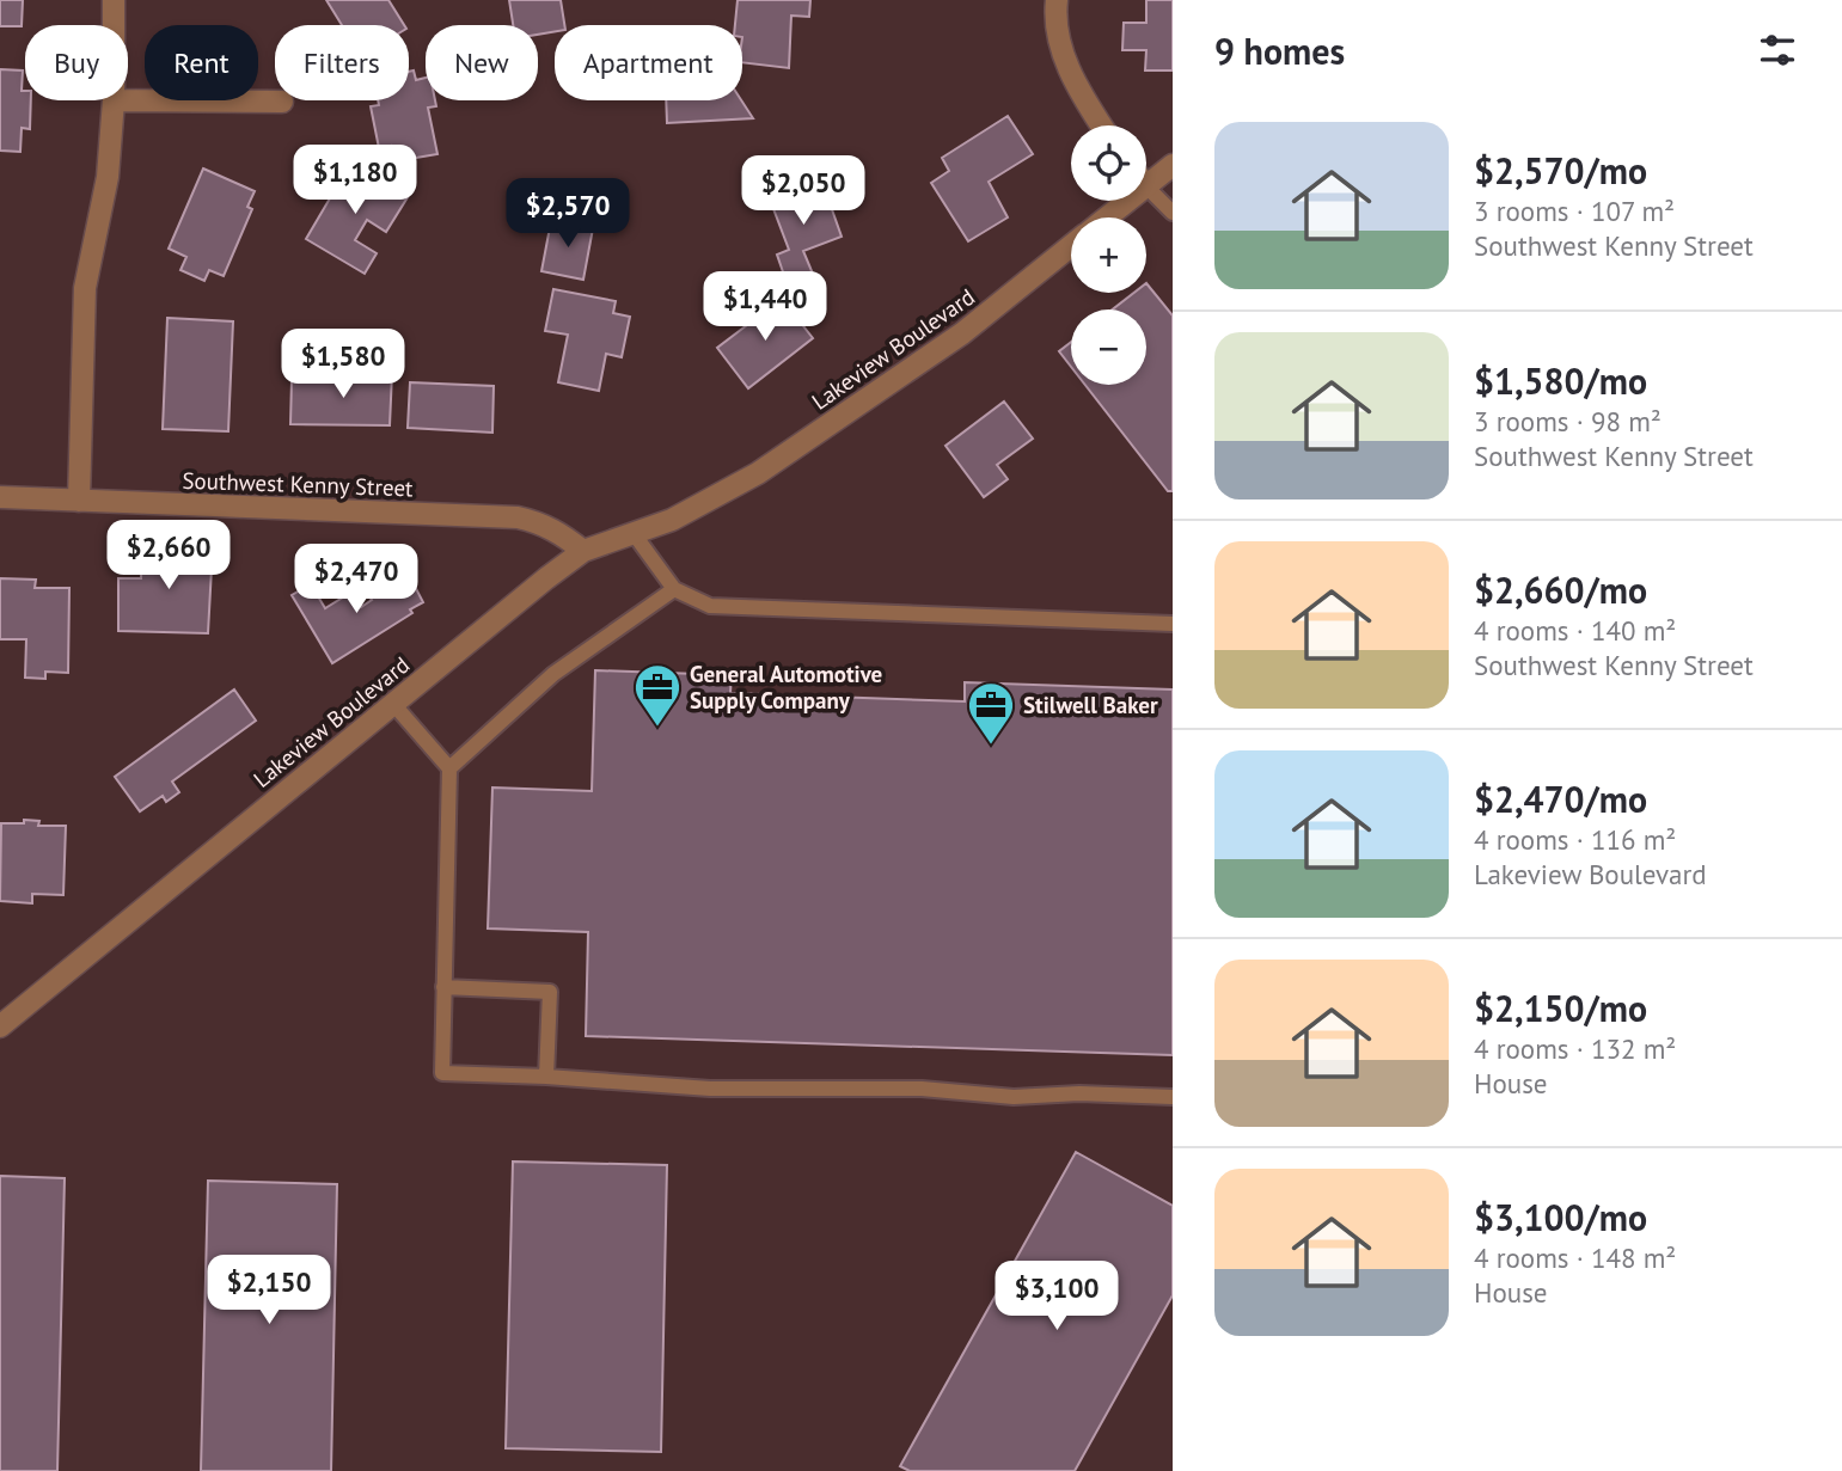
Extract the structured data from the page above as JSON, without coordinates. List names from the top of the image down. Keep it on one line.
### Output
{"streets":{"street":["Lakeview Boulevard","Southwest Kenny Street"]},"crossings":[["Lakeview Boulevard","Southwest Kenny Street"]],"places":{"office":["General Automotive Supply Company","Stilwell Baker"]},"page":{"heading":"9 homes","chip":["Buy","Rent","Filters","New","Apartment"],"list":[{"name":"$2,570/mo","note":"3 rooms · 107 m² · Southwest Kenny Street"},{"name":"$1,580/mo","note":"3 rooms · 98 m² · Southwest Kenny Street"},{"name":"$2,660/mo","note":"4 rooms · 140 m² · Southwest Kenny Street"},{"name":"$2,470/mo","note":"4 rooms · 116 m² · Lakeview Boulevard"},{"name":"$2,150/mo","note":"4 rooms · 132 m² · House"},{"name":"$3,100/mo","note":"4 rooms · 148 m² · House"}],"map_buttons":["+","−"],"price":["$1,180","$2,050","$2,570","$1,440","$1,580","$2,660","$2,470","$2,150","$3,100"]}}
